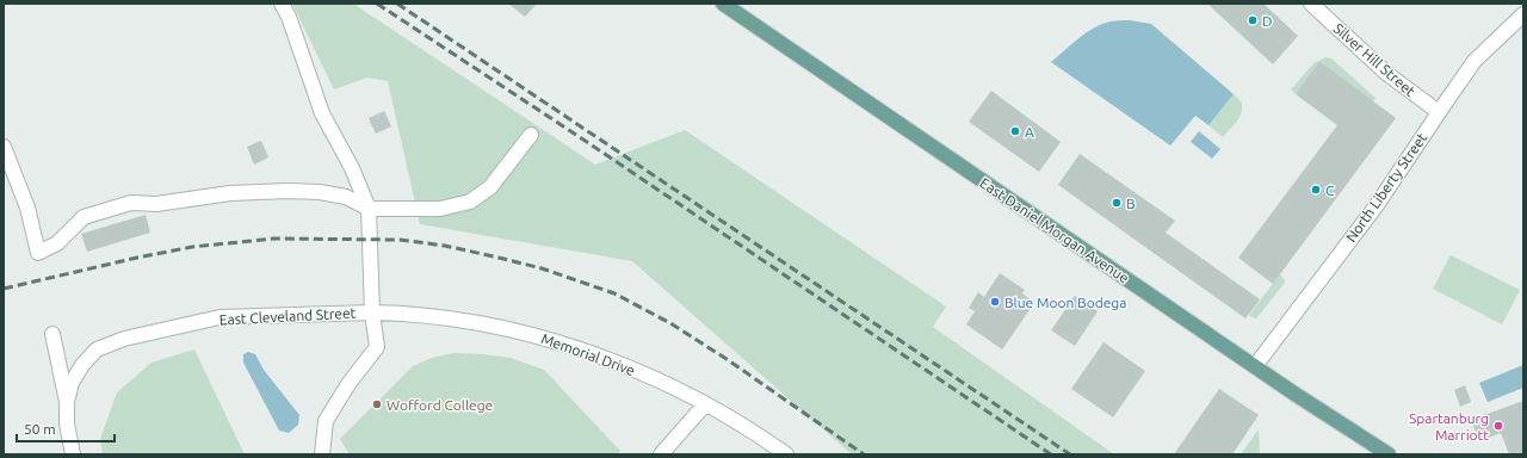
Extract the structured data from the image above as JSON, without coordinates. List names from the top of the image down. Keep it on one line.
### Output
{"streets":{"main road":["East Daniel Morgan Avenue"],"street":["Silver Hill Street","North Liberty Street","East Cleveland Street","Memorial Drive"]},"crossings":[["Silver Hill Street","North Liberty Street"],["North Liberty Street","East Daniel Morgan Avenue"],["East Cleveland Street","Memorial Drive"]],"places":["D","A","C","B","Blue Moon Bodega","Wofford College","Spartanburg Marriott"],"scale_bar":"50 m"}
